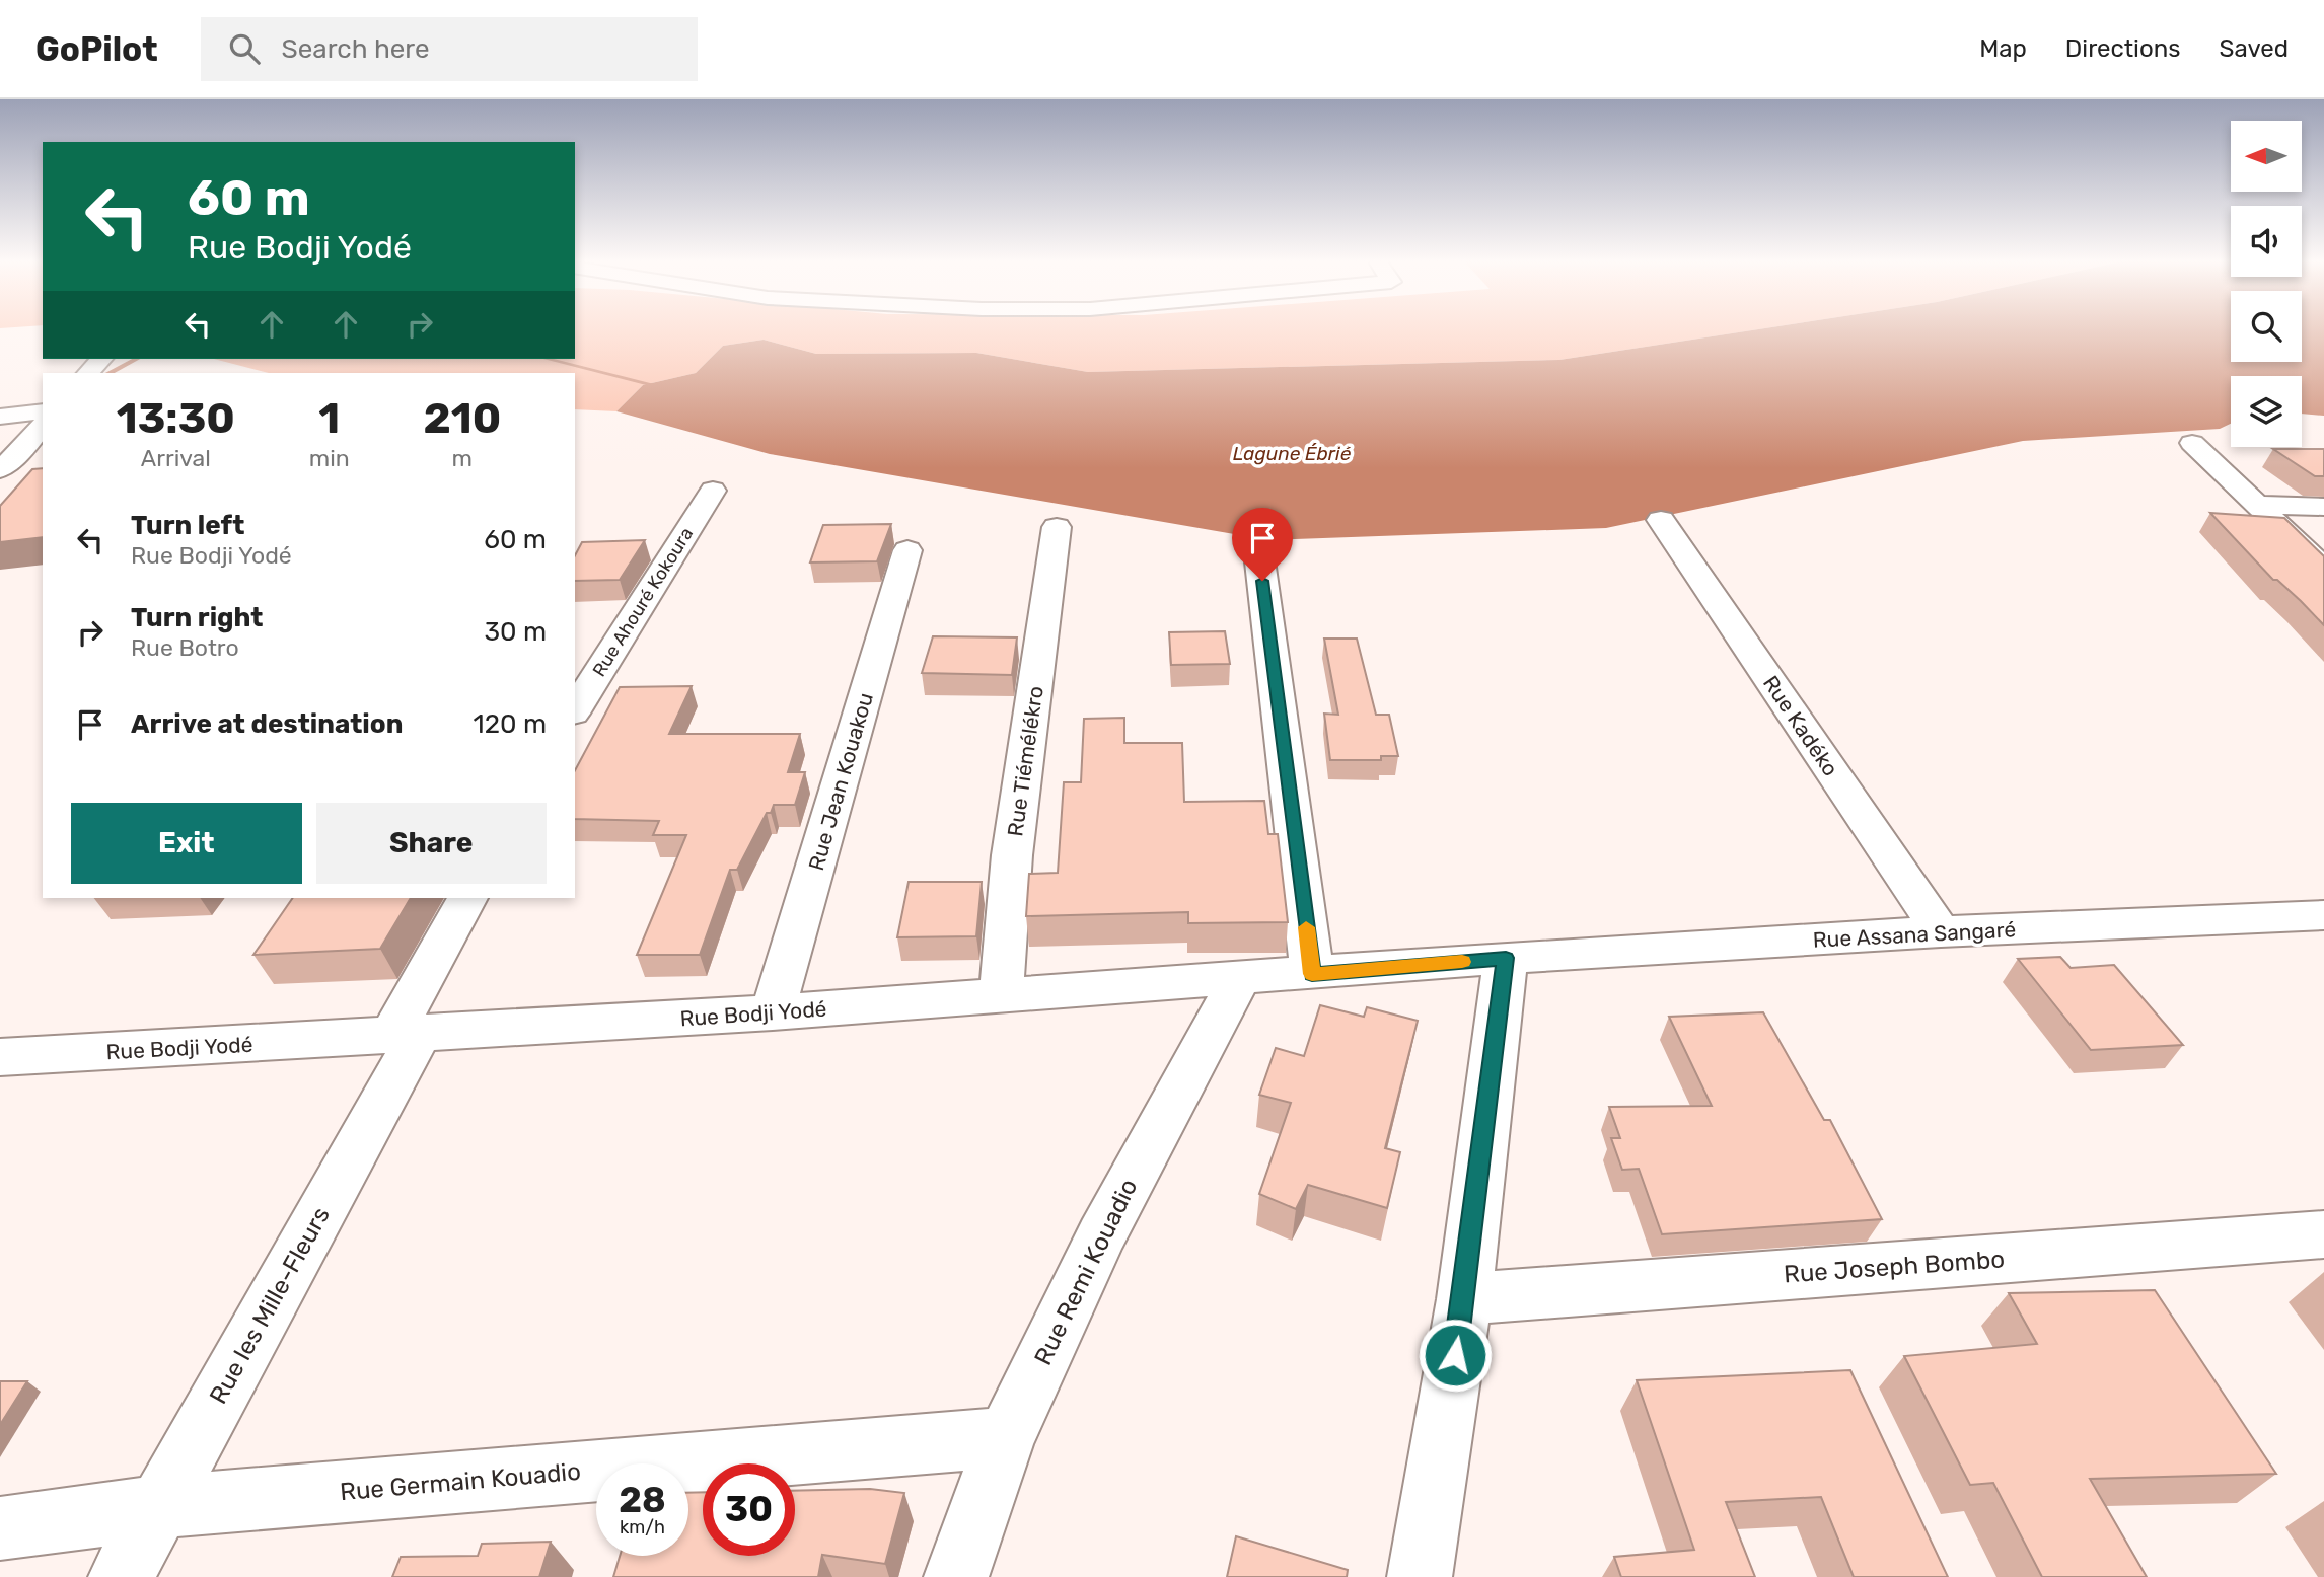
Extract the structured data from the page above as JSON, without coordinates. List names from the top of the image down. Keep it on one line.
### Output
{"streets":{"street":["Rue Ahouré Kokoura","Rue Kadéko","Rue Tiémélékro","Rue Jean Kouakou","Rue Assana Sangaré","Rue Bodji Yodé","Rue Joseph Bombo","Rue Remi Kouadio","Rue les Mille-Fleurs","Rue Germain Kouadio"]},"crossings":[["Rue Kadéko","Rue Assana Sangaré"],["Rue Tiémélékro","Rue Bodji Yodé"],["Rue Jean Kouakou","Rue Bodji Yodé"],["Rue Assana Sangaré","Rue Bodji Yodé"],["Rue Bodji Yodé","Rue Remi Kouadio"],["Rue Bodji Yodé","Rue les Mille-Fleurs"],["Rue Remi Kouadio","Rue Germain Kouadio"],["Rue les Mille-Fleurs","Rue Germain Kouadio"]],"water":["Lagune Ébrié"],"north":"left","page":{"header":"GoPilot","search":"Search here","nav":["Map","Directions","Saved"],"turn":["60 m","Rue Bodji Yodé"],"eta":["13:30","Arrival","1","min","210","m"],"list":[{"name":"Turn left","note":"Rue Bodji Yodé","value":"60 m"},{"name":"Turn right","note":"Rue Botro","value":"30 m"},{"name":"Arrive at destination","value":"120 m"}],"buttons":["Exit","Share"],"speed":"28 km/h","limit":"30"}}
